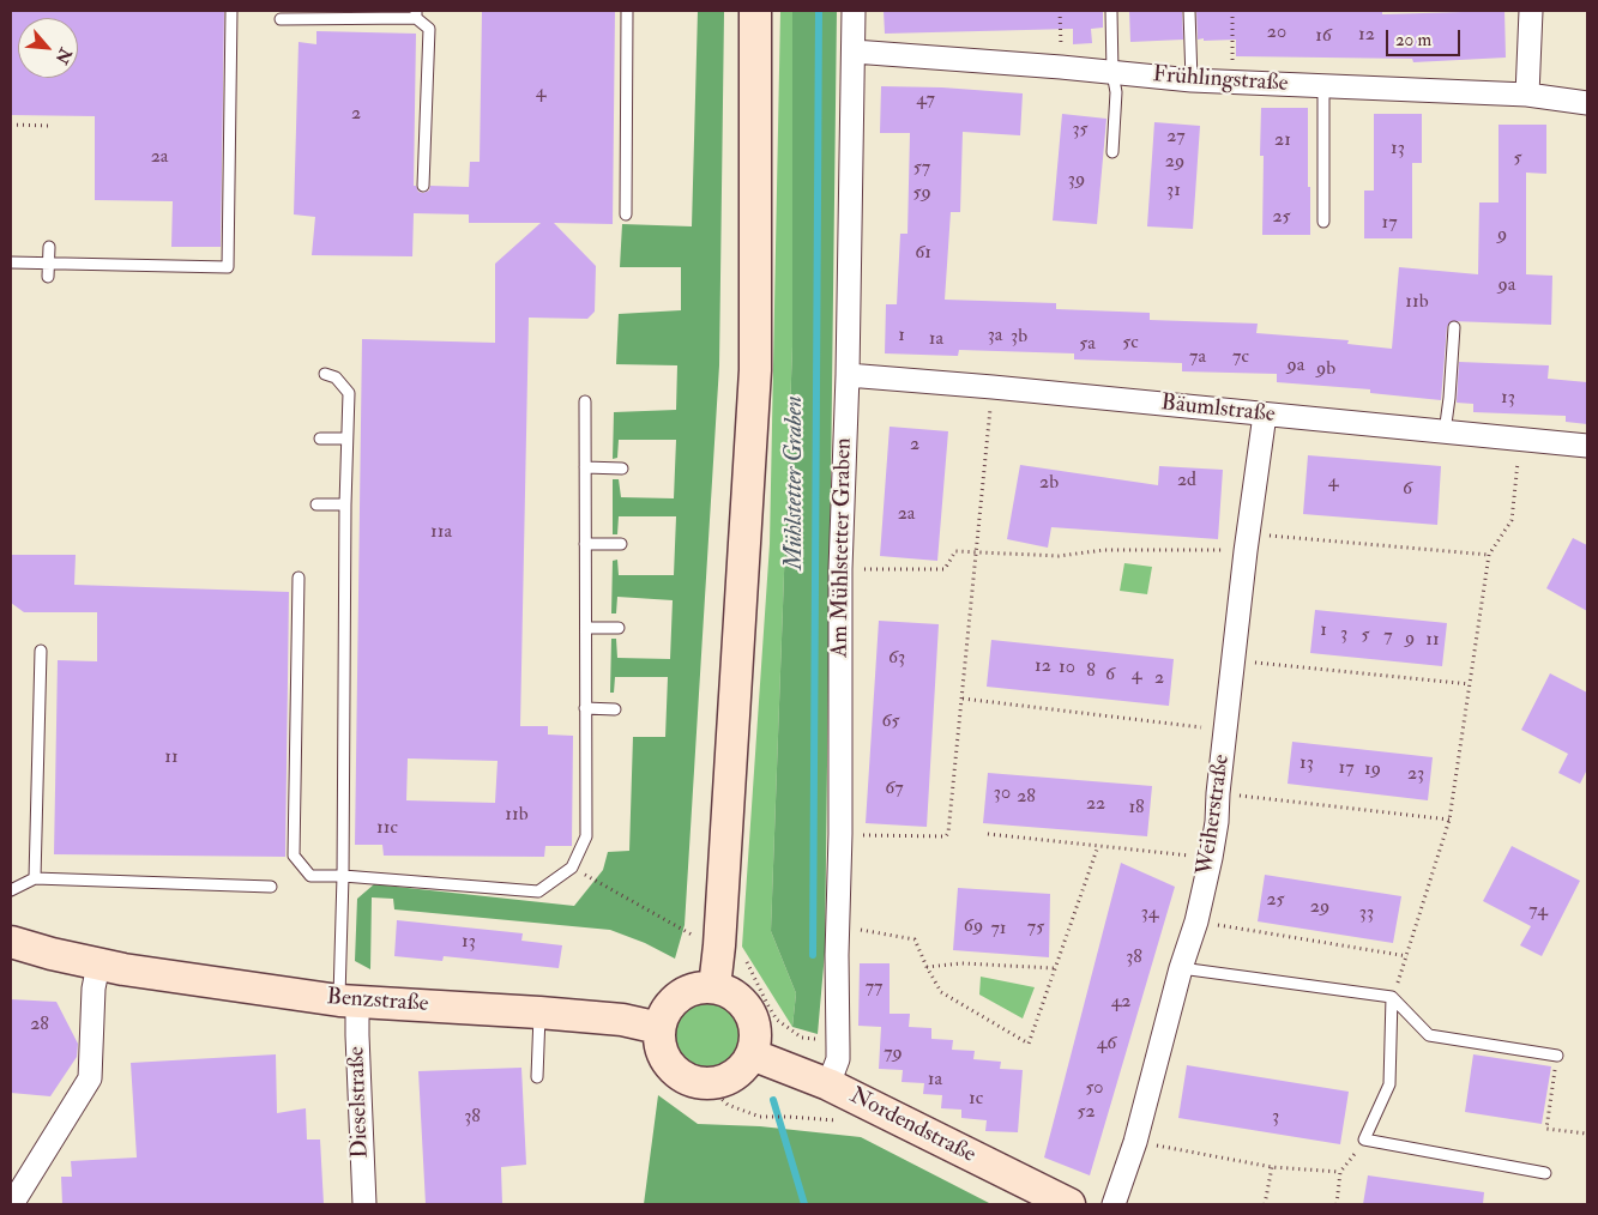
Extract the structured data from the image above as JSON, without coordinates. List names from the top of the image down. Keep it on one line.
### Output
{"streets":{"street":["Frühlingstraße","Bäumlstraße","Am Mühlstetter Graben","Weiherstraße","Benzstraße","Dieselstraße","Nordendstraße"]},"crossings":[["Frühlingstraße","Am Mühlstetter Graben"],["Bäumlstraße","Am Mühlstetter Graben"],["Bäumlstraße","Weiherstraße"],["Am Mühlstetter Graben","Nordendstraße"],["Benzstraße","Dieselstraße"],["Benzstraße","Nordendstraße"]],"water":["Mühlstetter Graben"],"house_numbers":["20","12","16","4","47","2","35","27","21","13","2a","5","29","57","39","31","59","25","17","9","61","9a","11b","1","3a","3b","1a","5c","5a","7a","7c","9a","9b","13","2","2d","4","2b","6","2a","11a","1","3","5","7","9","11","63","12","10","8","6","4","2","65","11","13","17","19","23","67","30","28","22","18","11b","11c","25","29","74","34","33","69","75","71","13","38","77","42","28","46","79","1a","50","1c","52","38","3"],"scale_bar":"20 m","north":"bottom right"}
